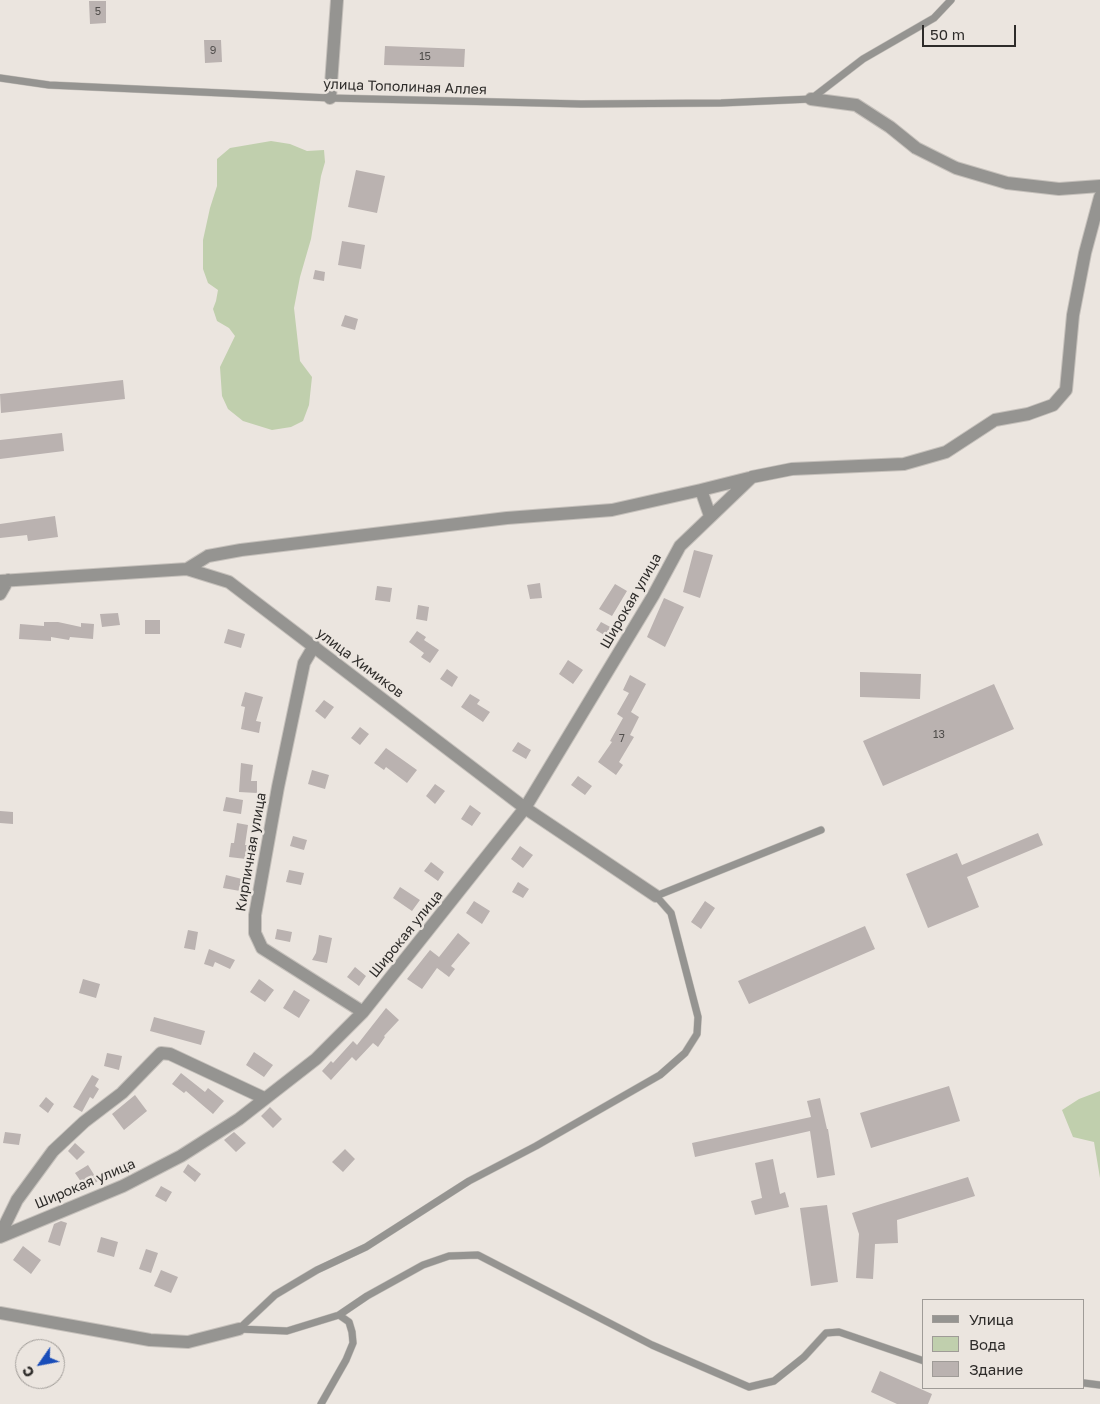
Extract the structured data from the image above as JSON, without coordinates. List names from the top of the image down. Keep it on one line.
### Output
{"streets":{"street":["Широкая улица","улица Химиков","Кирпичная улица"],"lane":["улица Тополиная Аллея"]},"crossings":[["Широкая улица","улица Химиков"],["Широкая улица","Кирпичная улица"],["улица Химиков","Кирпичная улица"]],"house_numbers":["5","9","15","13","7"],"legend":["Улица","Вода","Здание"],"scale_bar":"50 m","north":"bottom left"}
